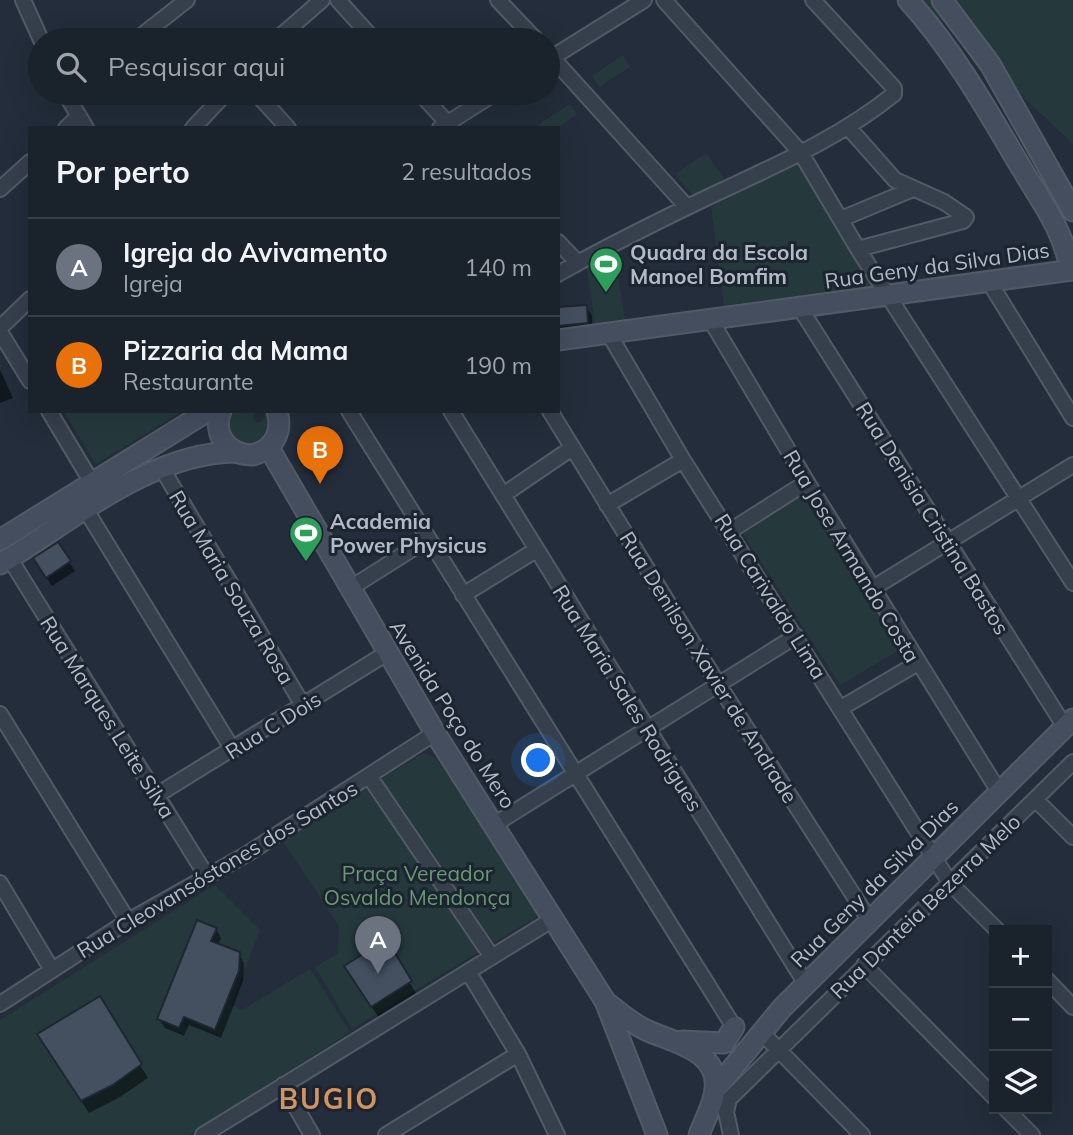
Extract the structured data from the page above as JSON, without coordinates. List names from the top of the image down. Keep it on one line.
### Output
{"streets":{"main road":["Rua Geny da Silva Dias","Avenida Poço do Mero"],"street":["Rua Denisia Cristina Bastos","Rua Jose Armando Costa","Rua Maria Souza Rosa","Rua Carivaldo Lima","Rua Denilson Xavier de Andrade","Rua Maria Sales Rodrigues","Rua Marques Leite Silva","Rua C Dois","Rua Cleovansóstones dos Santos","Rua Danteia Bezerra Melo"]},"crossings":[["Rua Geny da Silva Dias","Rua Denisia Cristina Bastos"],["Rua Geny da Silva Dias","Rua Jose Armando Costa"],["Rua Geny da Silva Dias","Rua Carivaldo Lima"],["Rua Geny da Silva Dias","Rua Denilson Xavier de Andrade"],["Rua Geny da Silva Dias","Rua Maria Sales Rodrigues"],["Rua Geny da Silva Dias","Avenida Poço do Mero"],["Rua Geny da Silva Dias","Rua Danteia Bezerra Melo"],["Rua Maria Souza Rosa","Rua C Dois"],["Rua Carivaldo Lima","Rua Danteia Bezerra Melo"],["Avenida Poço do Mero","Rua C Dois"],["Avenida Poço do Mero","Rua Cleovansóstones dos Santos"],["Avenida Poço do Mero","Rua Danteia Bezerra Melo"],["Rua Marques Leite Silva","Rua C Dois"],["Rua Marques Leite Silva","Rua Cleovansóstones dos Santos"]],"districts":["BUGIO"],"parks":["Praça Vereador Osvaldo Mendonça"],"places":{"sports":["Quadra da Escola Manoel Bomfim","Academia Power Physicus"]},"page":{"search":"Pesquisar aqui","heading":["Por perto","2 resultados"],"list":[{"mark":"A","name":"Igreja do Avivamento","note":"Igreja","value":"140 m"},{"mark":"B","name":"Pizzaria da Mama","note":"Restaurante","value":"190 m"}],"pins":["B","A"],"map_buttons":["+","−"]}}
